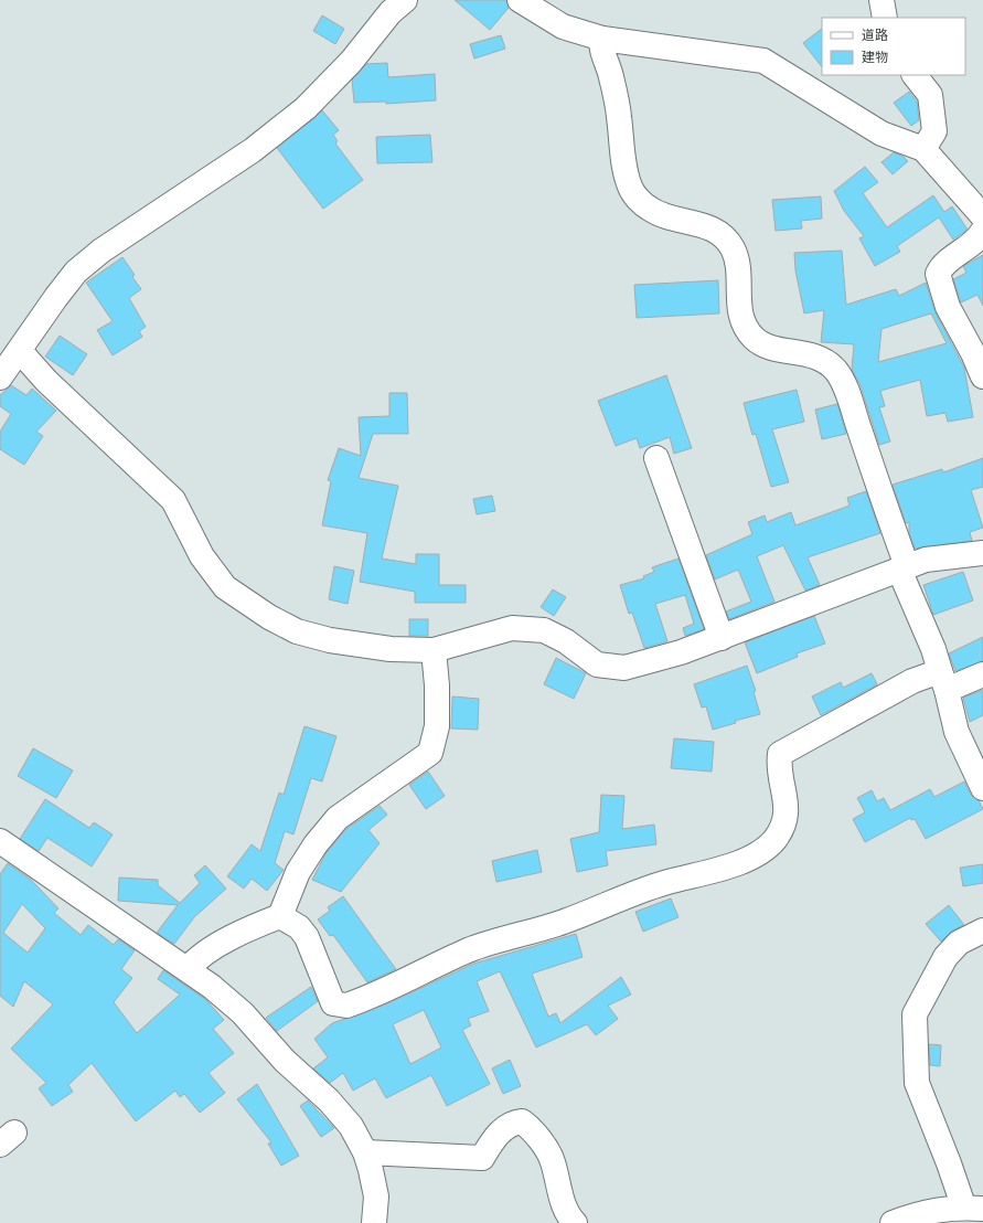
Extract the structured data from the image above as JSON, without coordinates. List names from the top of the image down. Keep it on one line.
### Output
{"legend":["道路","建物"]}
